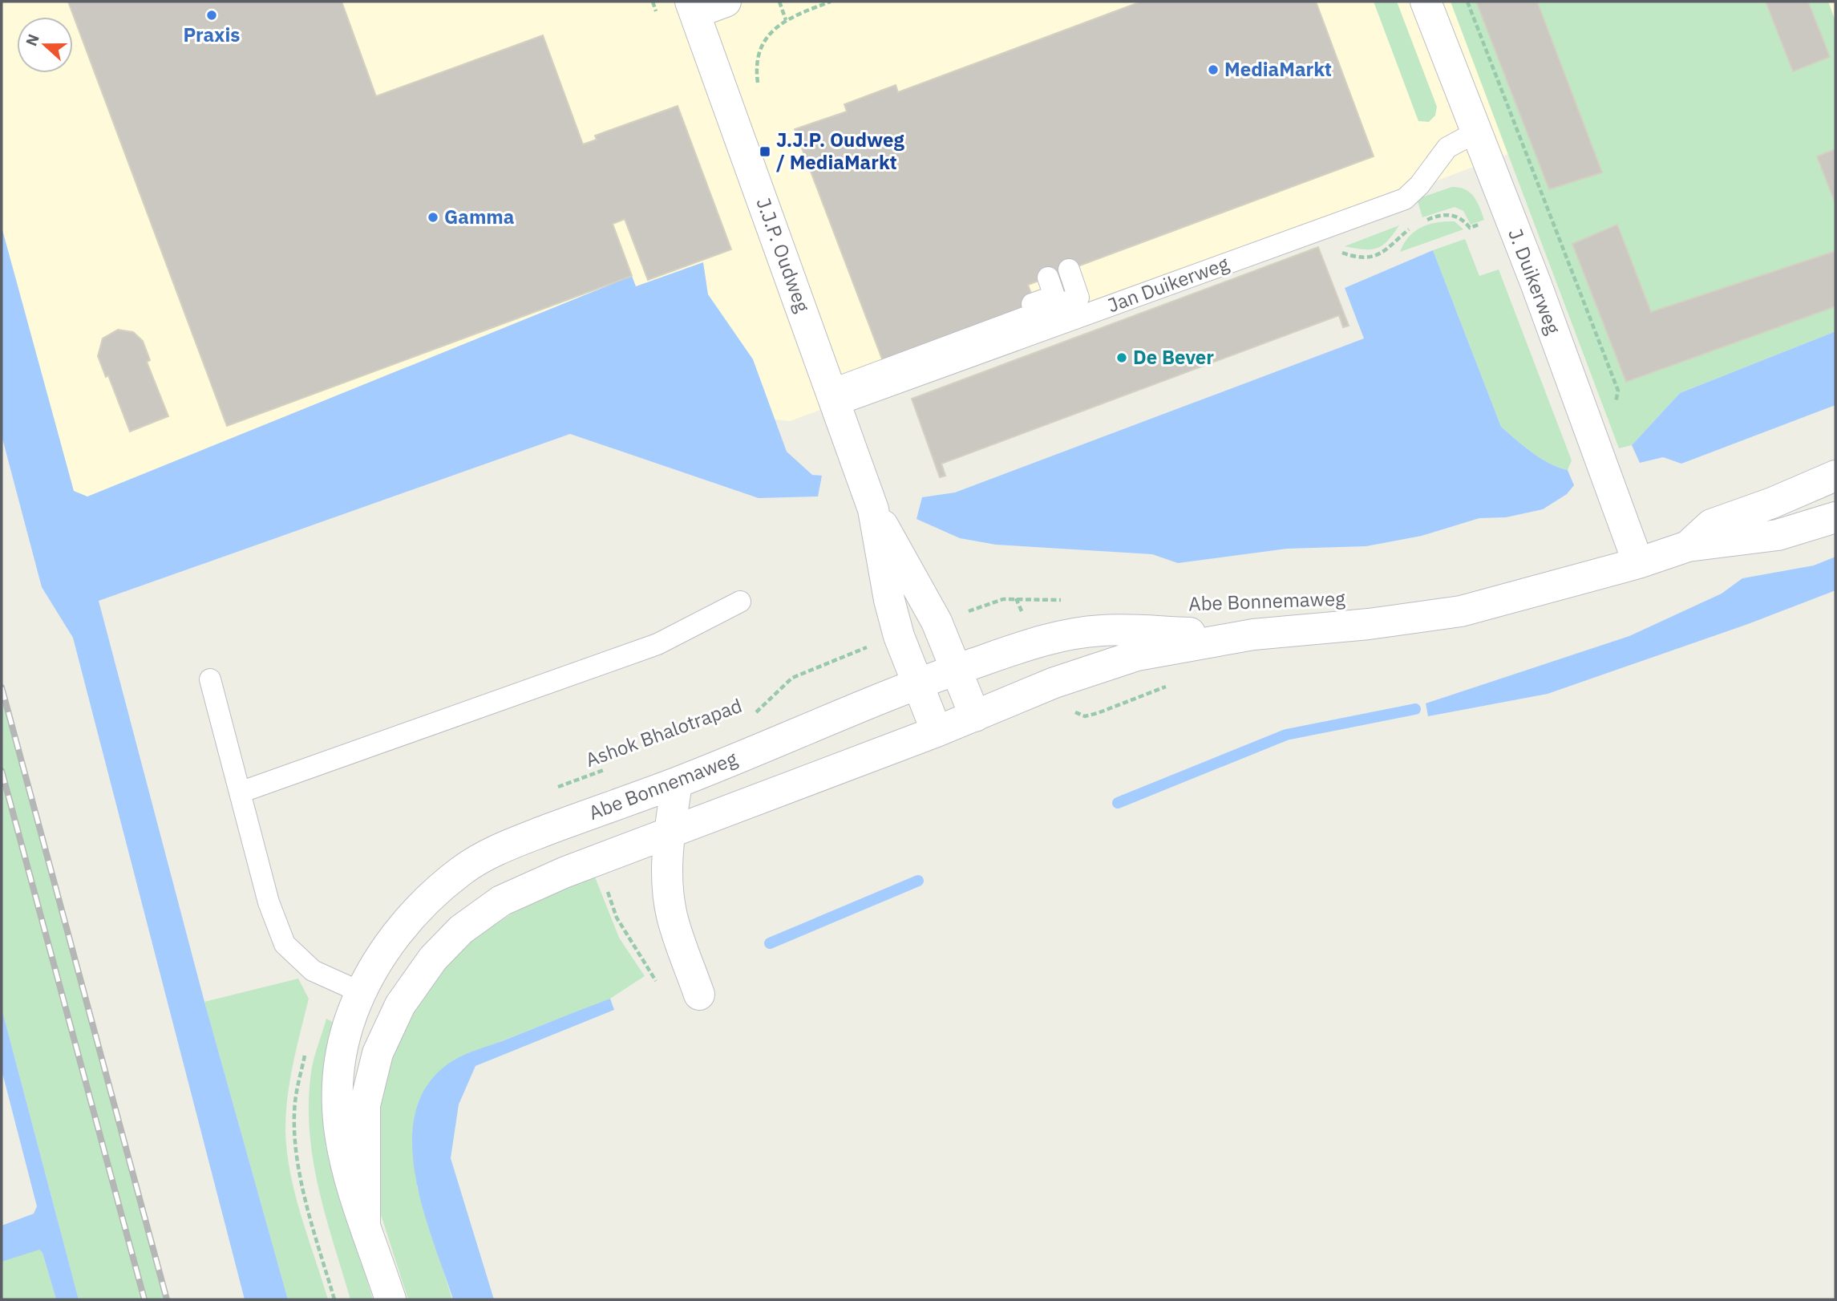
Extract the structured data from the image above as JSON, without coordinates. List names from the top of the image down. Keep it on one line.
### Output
{"streets":{"street":["J.J.P. Oudweg","J. Duikerweg","Abe Bonnemaweg"],"lane":["Jan Duikerweg"],"path":["Ashok Bhalotrapad"]},"crossings":[["J.J.P. Oudweg","Jan Duikerweg"],["J.J.P. Oudweg","Abe Bonnemaweg"],["J. Duikerweg","Jan Duikerweg"],["J. Duikerweg","Abe Bonnemaweg"]],"places":{"other":["Praxis","MediaMarkt","Gamma","De Bever"],"transit":["J.J.P. Oudweg / MediaMarkt"]},"north":"left"}
